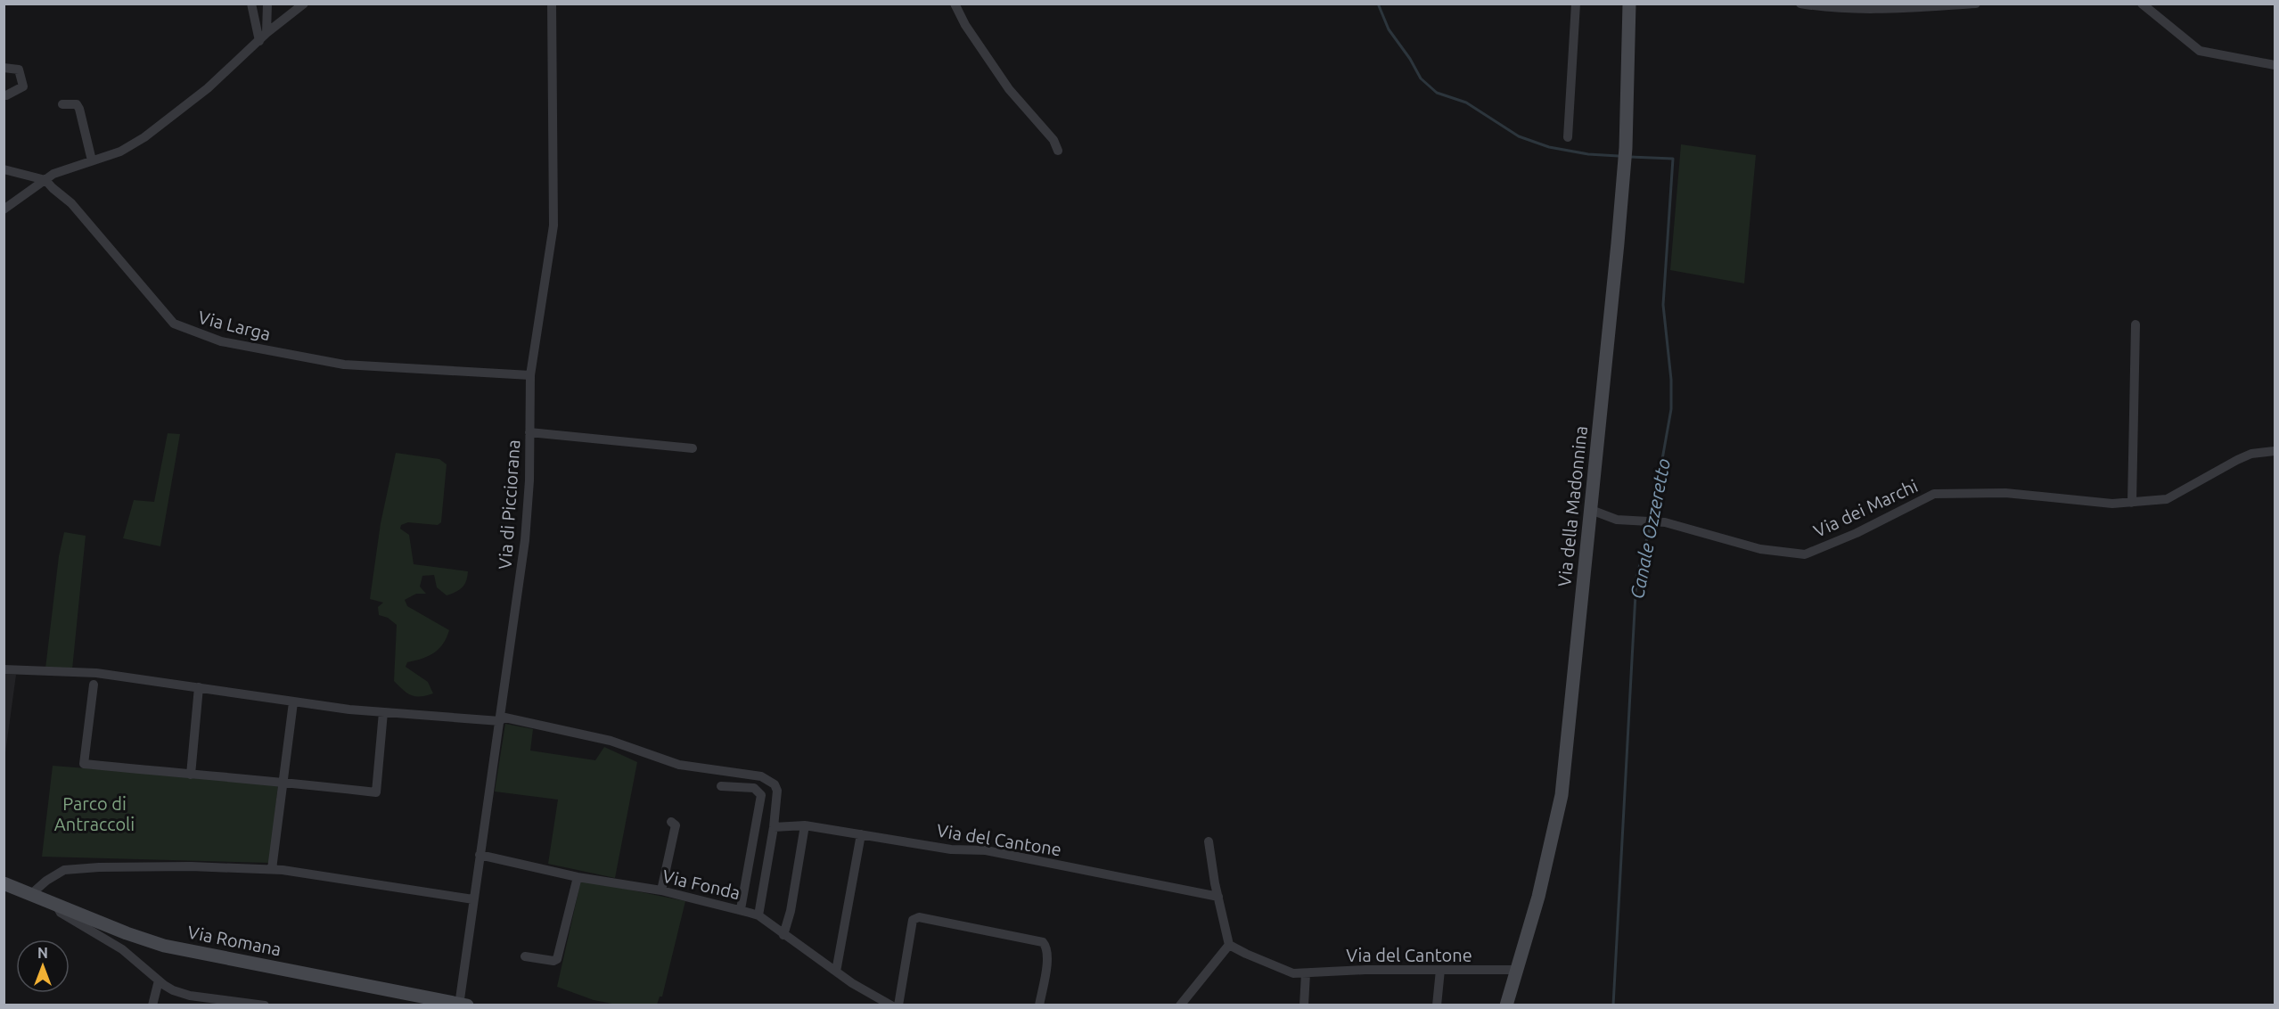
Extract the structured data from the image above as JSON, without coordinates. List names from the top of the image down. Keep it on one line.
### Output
{"streets":{"street":["Via Larga","Via di Picciorana","Via della Madonnina","Via dei Marchi","Via del Cantone","Via Fonda","Via Romana"]},"crossings":[["Via Larga","Via di Picciorana"],["Via di Picciorana","Via Fonda"],["Via di Picciorana","Via Romana"],["Via della Madonnina","Via dei Marchi"],["Via della Madonnina","Via del Cantone"]],"water":["Canale Ozzeretto"],"parks":["Parco di Antraccoli"],"north":"top"}
